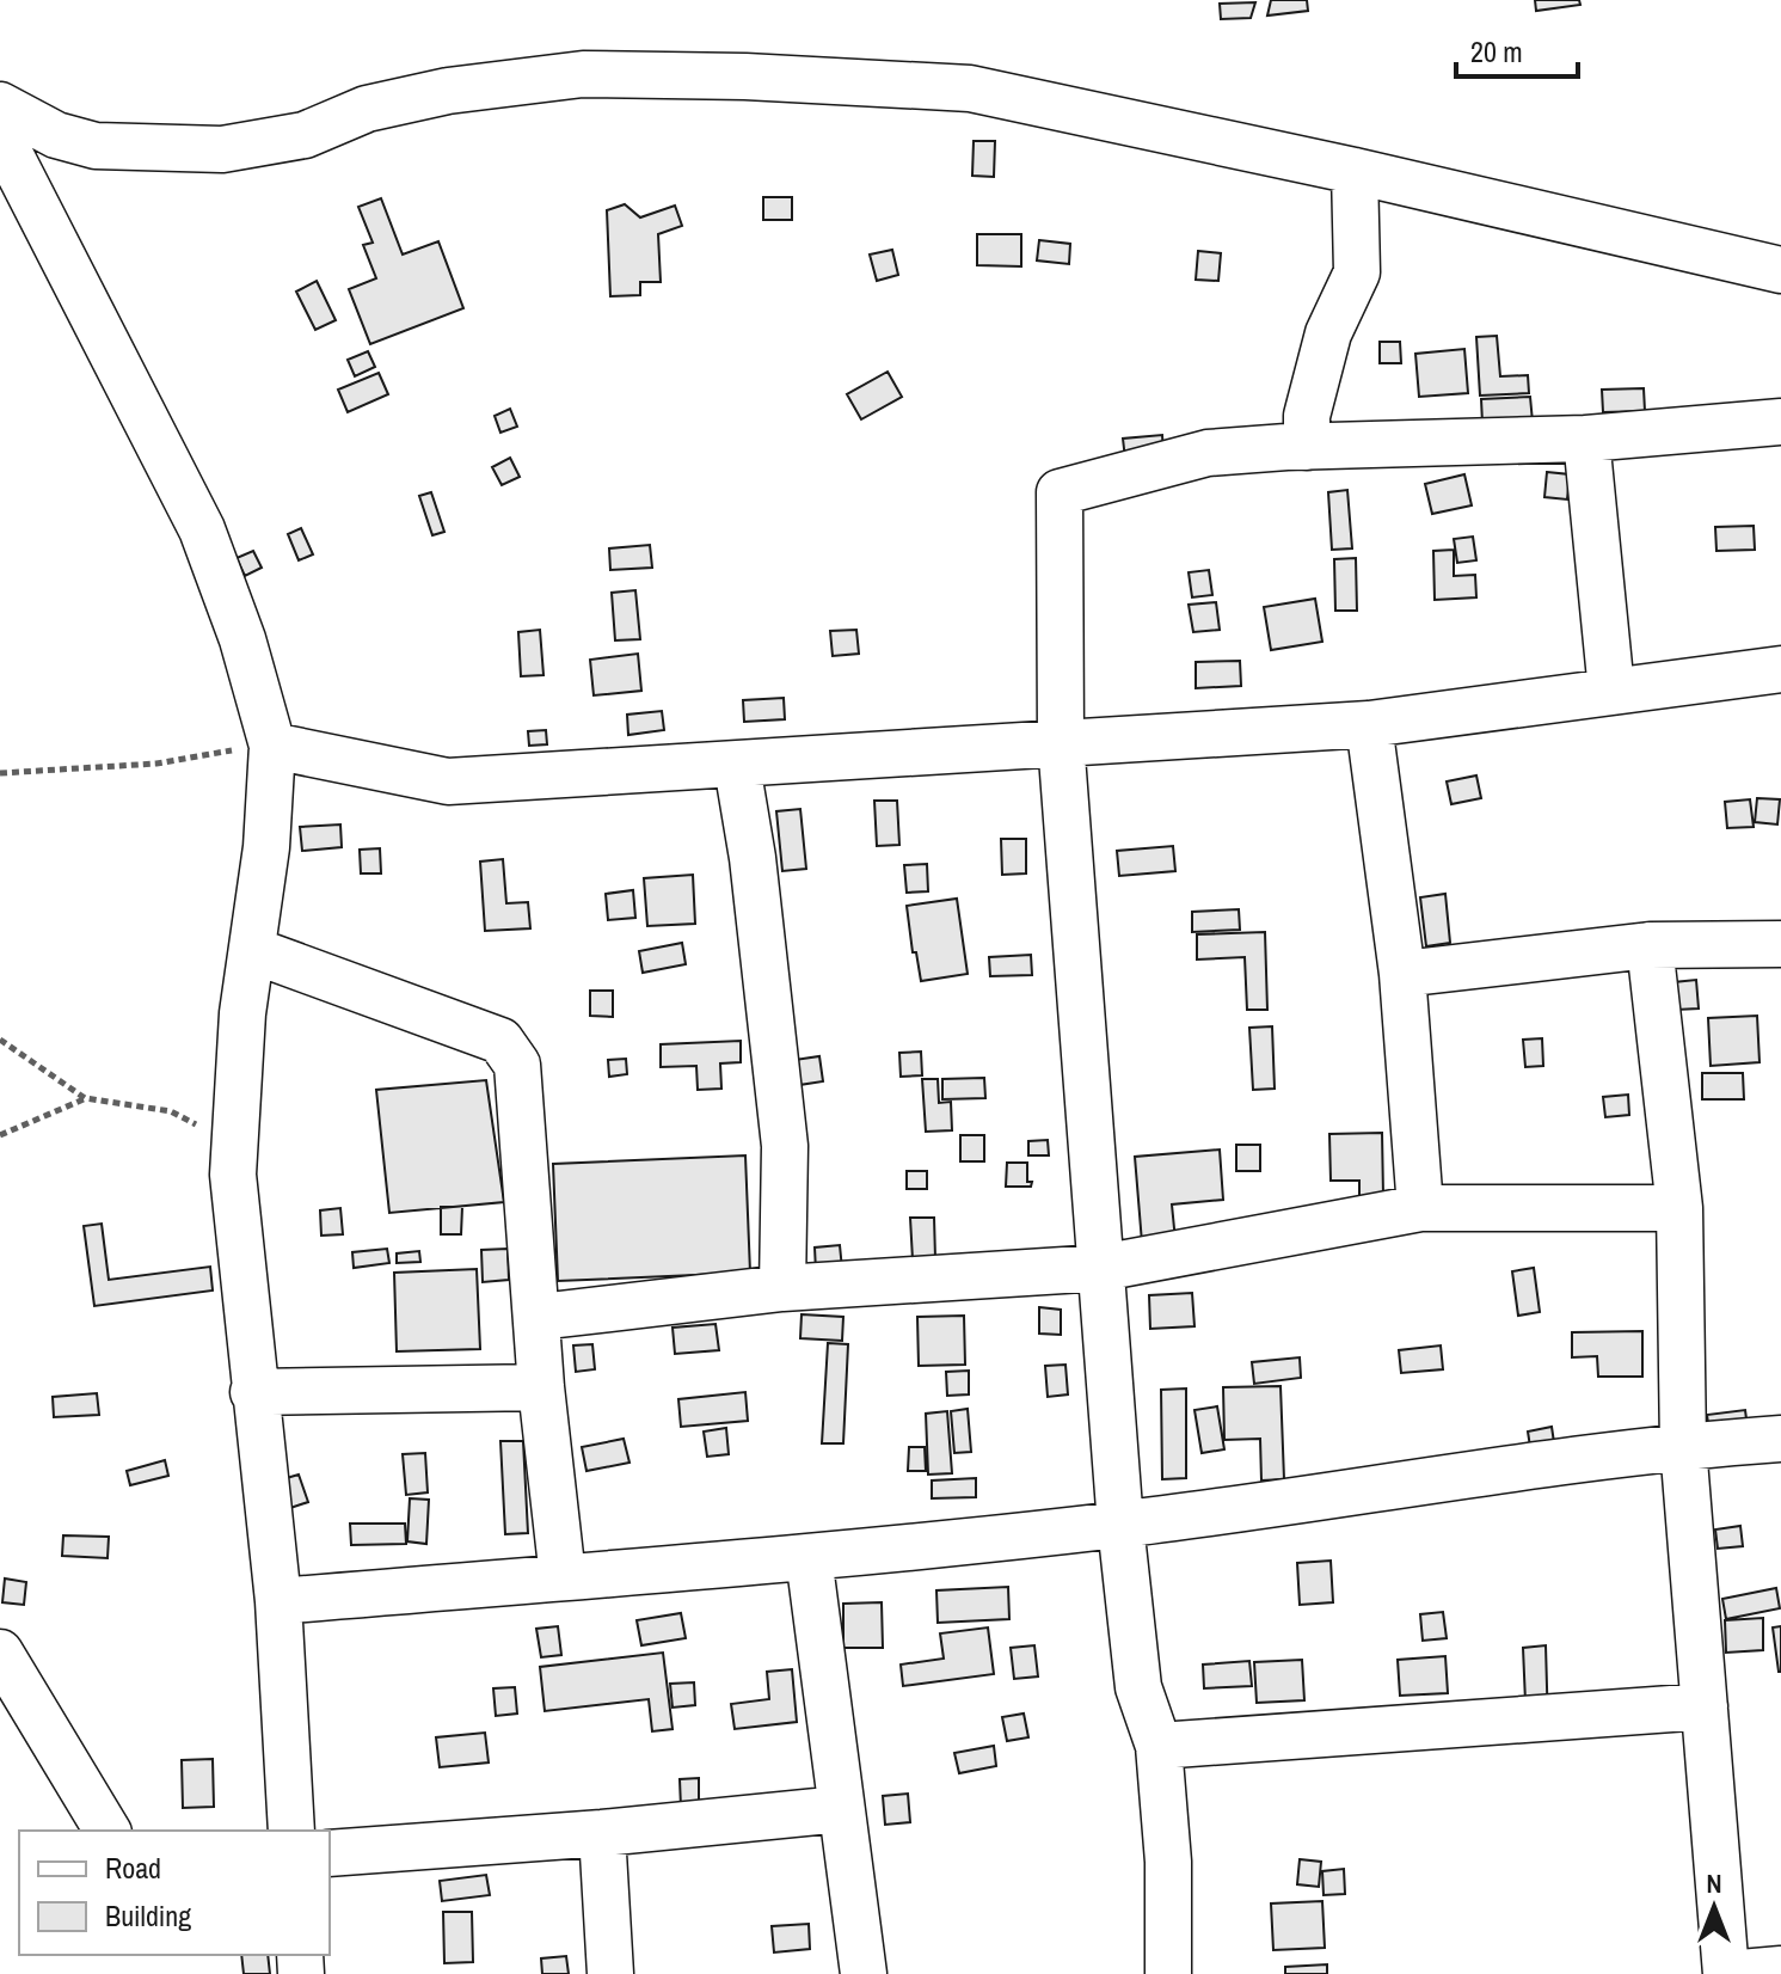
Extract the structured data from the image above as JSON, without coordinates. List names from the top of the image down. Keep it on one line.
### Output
{"legend":["Road","Building"],"scale_bar":"20 m","north":"top"}
